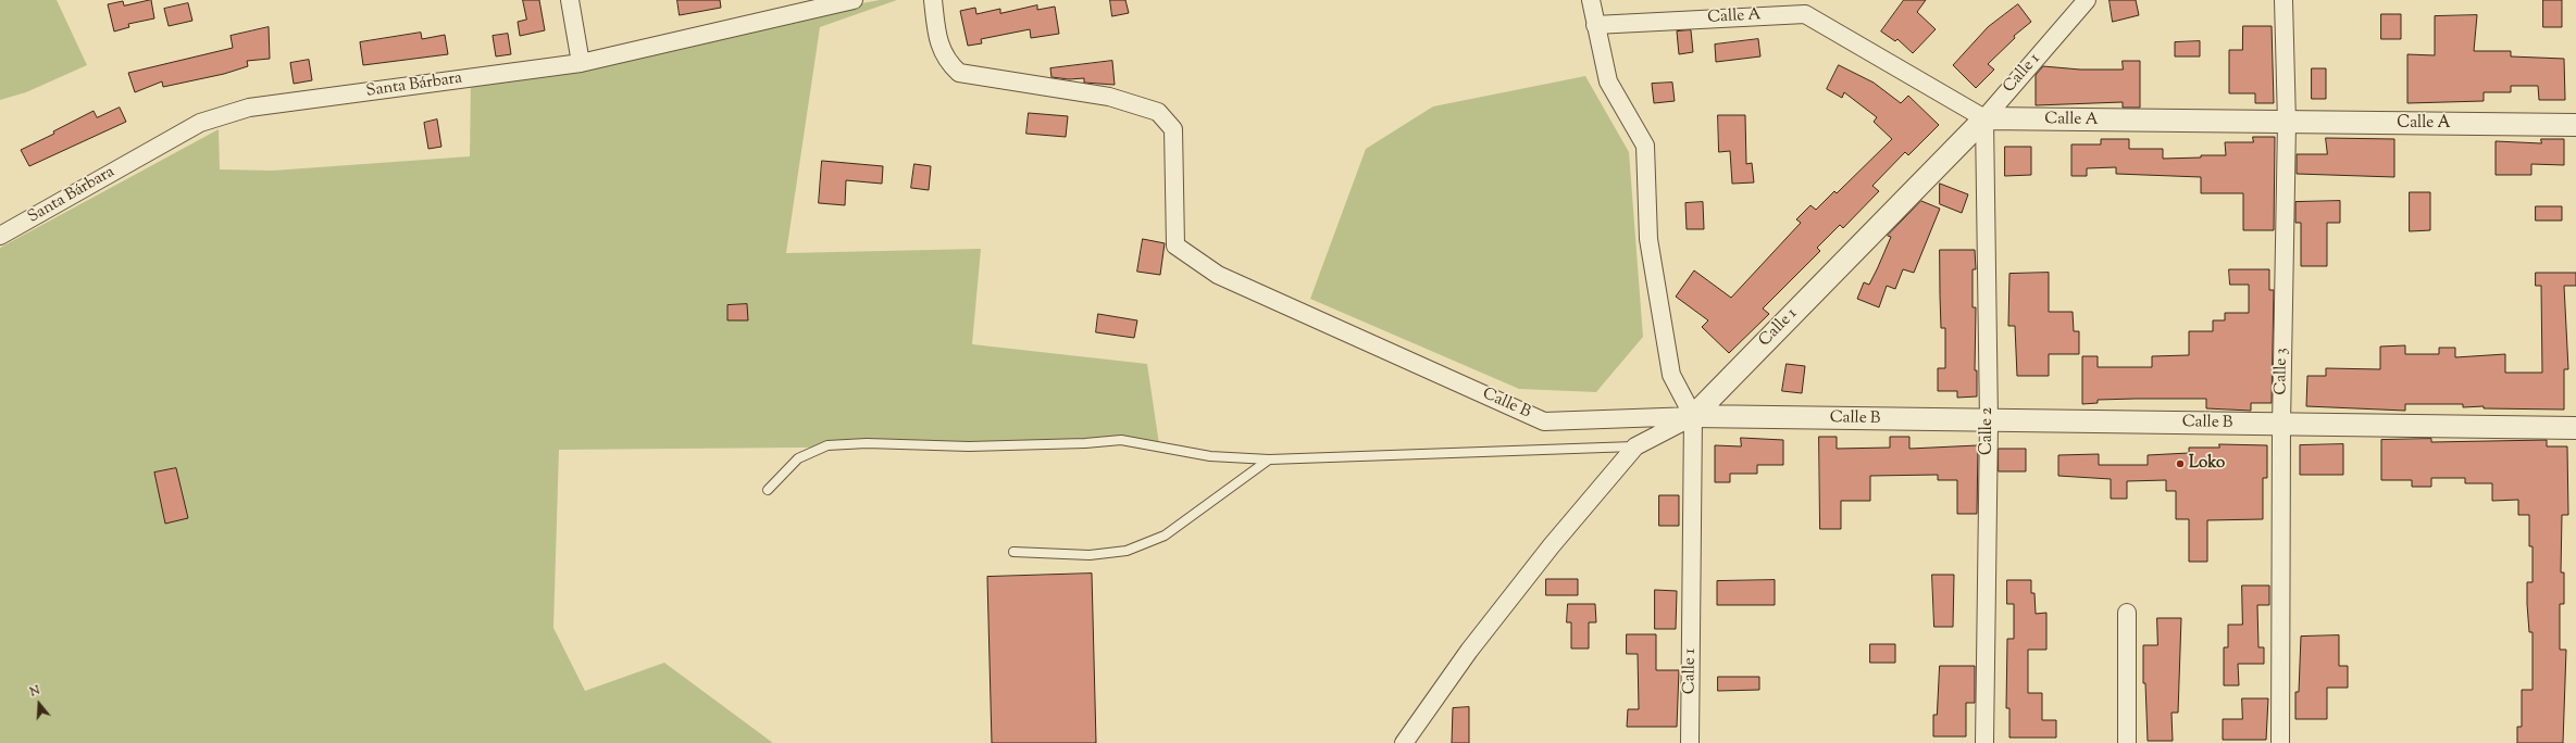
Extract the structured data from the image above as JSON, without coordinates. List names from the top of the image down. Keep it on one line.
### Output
{"streets":{"street":["Calle A","Calle 1","Santa Bárbara","Calle 3","Calle B","Calle 2"]},"crossings":[["Calle A","Calle 1"],["Calle A","Calle 3"],["Calle A","Calle 2"],["Calle 1","Calle B"],["Calle 1","Calle 2"],["Calle 3","Calle B"],["Calle B","Calle 2"]],"places":["Loko"],"north":"top"}
